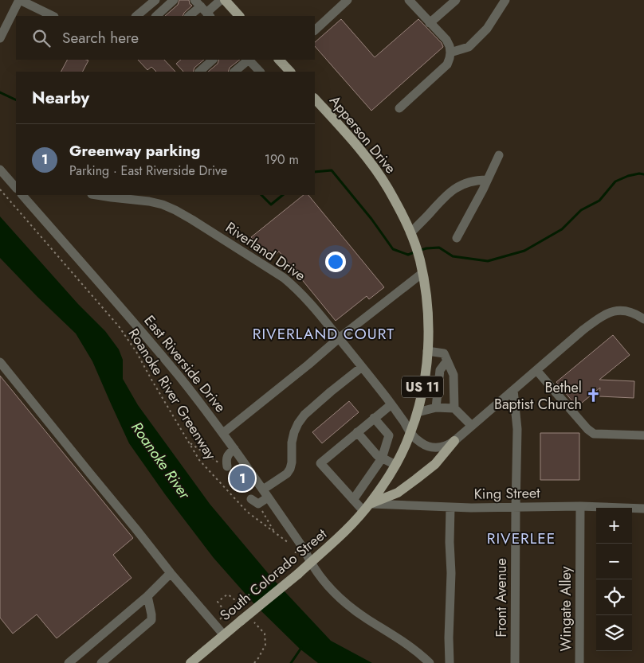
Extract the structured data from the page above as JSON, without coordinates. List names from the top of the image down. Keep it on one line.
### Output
{"streets":{"main road":["Apperson Drive","US 11","South Colorado Street"],"street":["Riverland Drive","East Riverside Drive","King Street","Front Avenue","Wingate Alley"],"path":["Roanoke River Greenway"]},"crossings":[["Apperson Drive","Riverland Drive"],["Apperson Drive","King Street"],["Apperson Drive","South Colorado Street"],["East Riverside Drive","South Colorado Street"],["King Street","South Colorado Street"],["King Street","Front Avenue"],["King Street","Wingate Alley"]],"districts":["RIVERLAND COURT","RIVERLEE"],"water":["Roanoke River"],"places":{"church":["Bethel Baptist Church"]},"page":{"search":"Search here","heading":"Nearby","list":[{"mark":"1","name":"Greenway parking","note":"Parking · East Riverside Drive","value":"190 m"}],"pins":"1","map_buttons":["+","−"]}}
